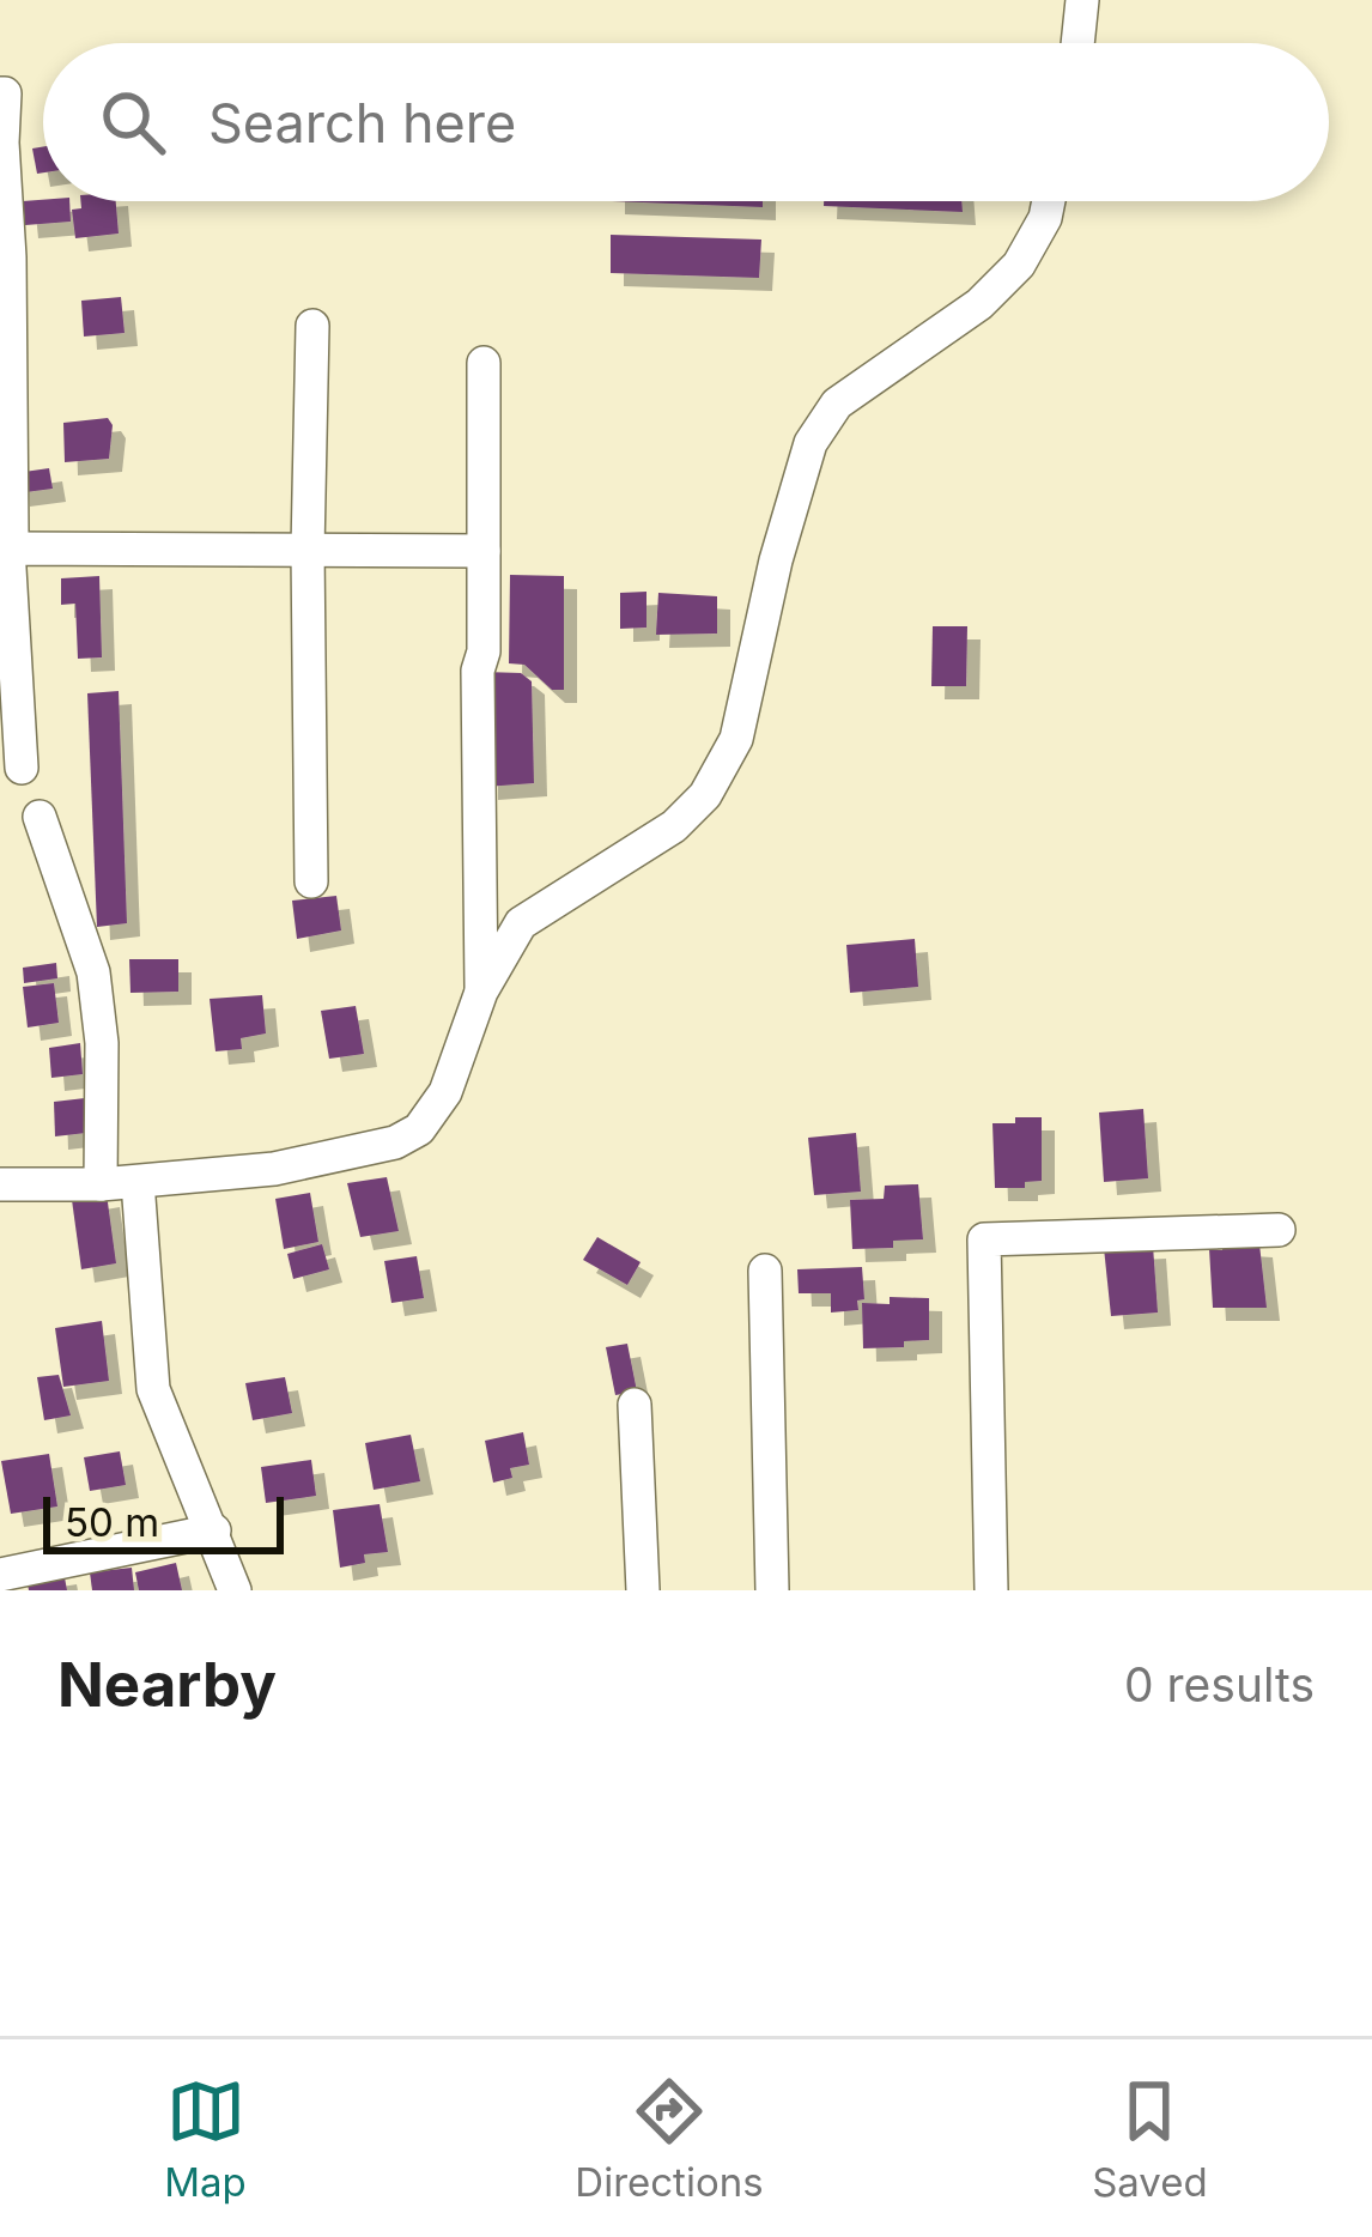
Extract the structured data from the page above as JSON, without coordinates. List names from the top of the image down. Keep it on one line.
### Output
{"scale_bar":"50 m","page":{"search":"Search here","scale":"50 m","heading":["Nearby","0 results"],"nav":["Map","Directions","Saved"]}}
